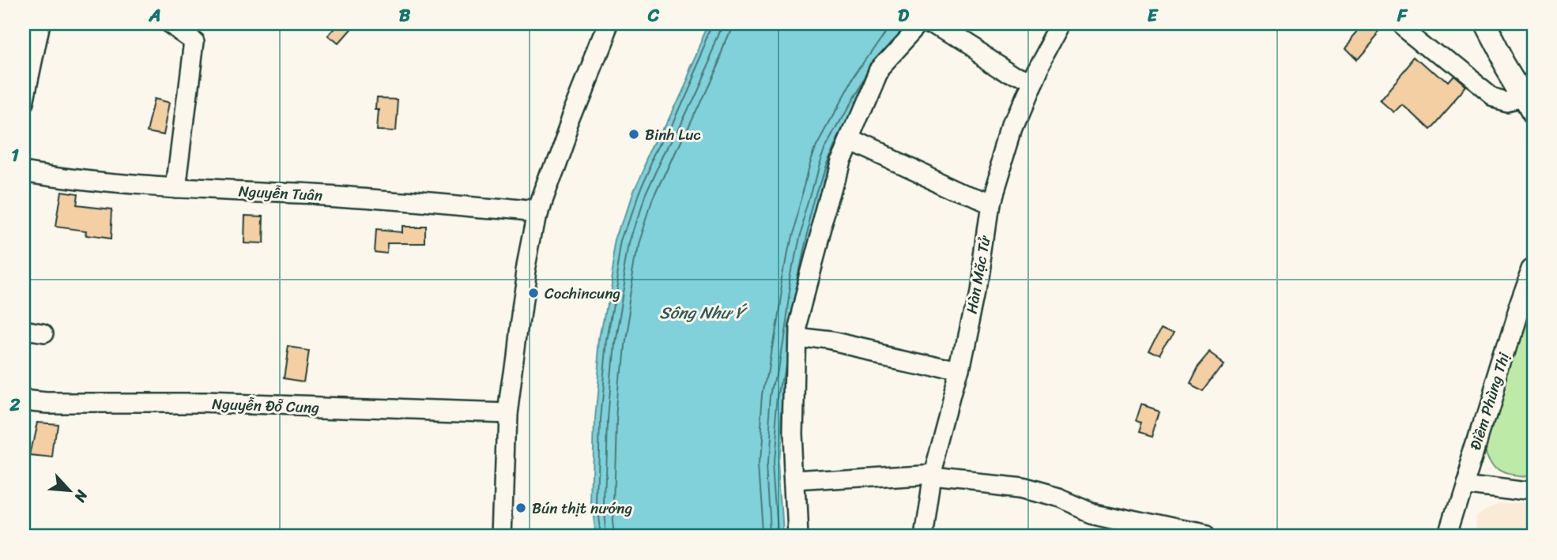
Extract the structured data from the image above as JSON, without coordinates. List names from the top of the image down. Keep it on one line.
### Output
{"streets":{"street":["Nguyễn Tuân","Hàn Mặc Tử","Điềm Phùng Thị","Nguyễn Đỗ Cung"]},"water":["Sông Như Ý"],"places":["Binh Luc","Cochincung","Bún thịt nướng"],"north":"bottom right","grid":{"columns":["A","B","C","D","E","F"],"rows":["1","2"]}}
